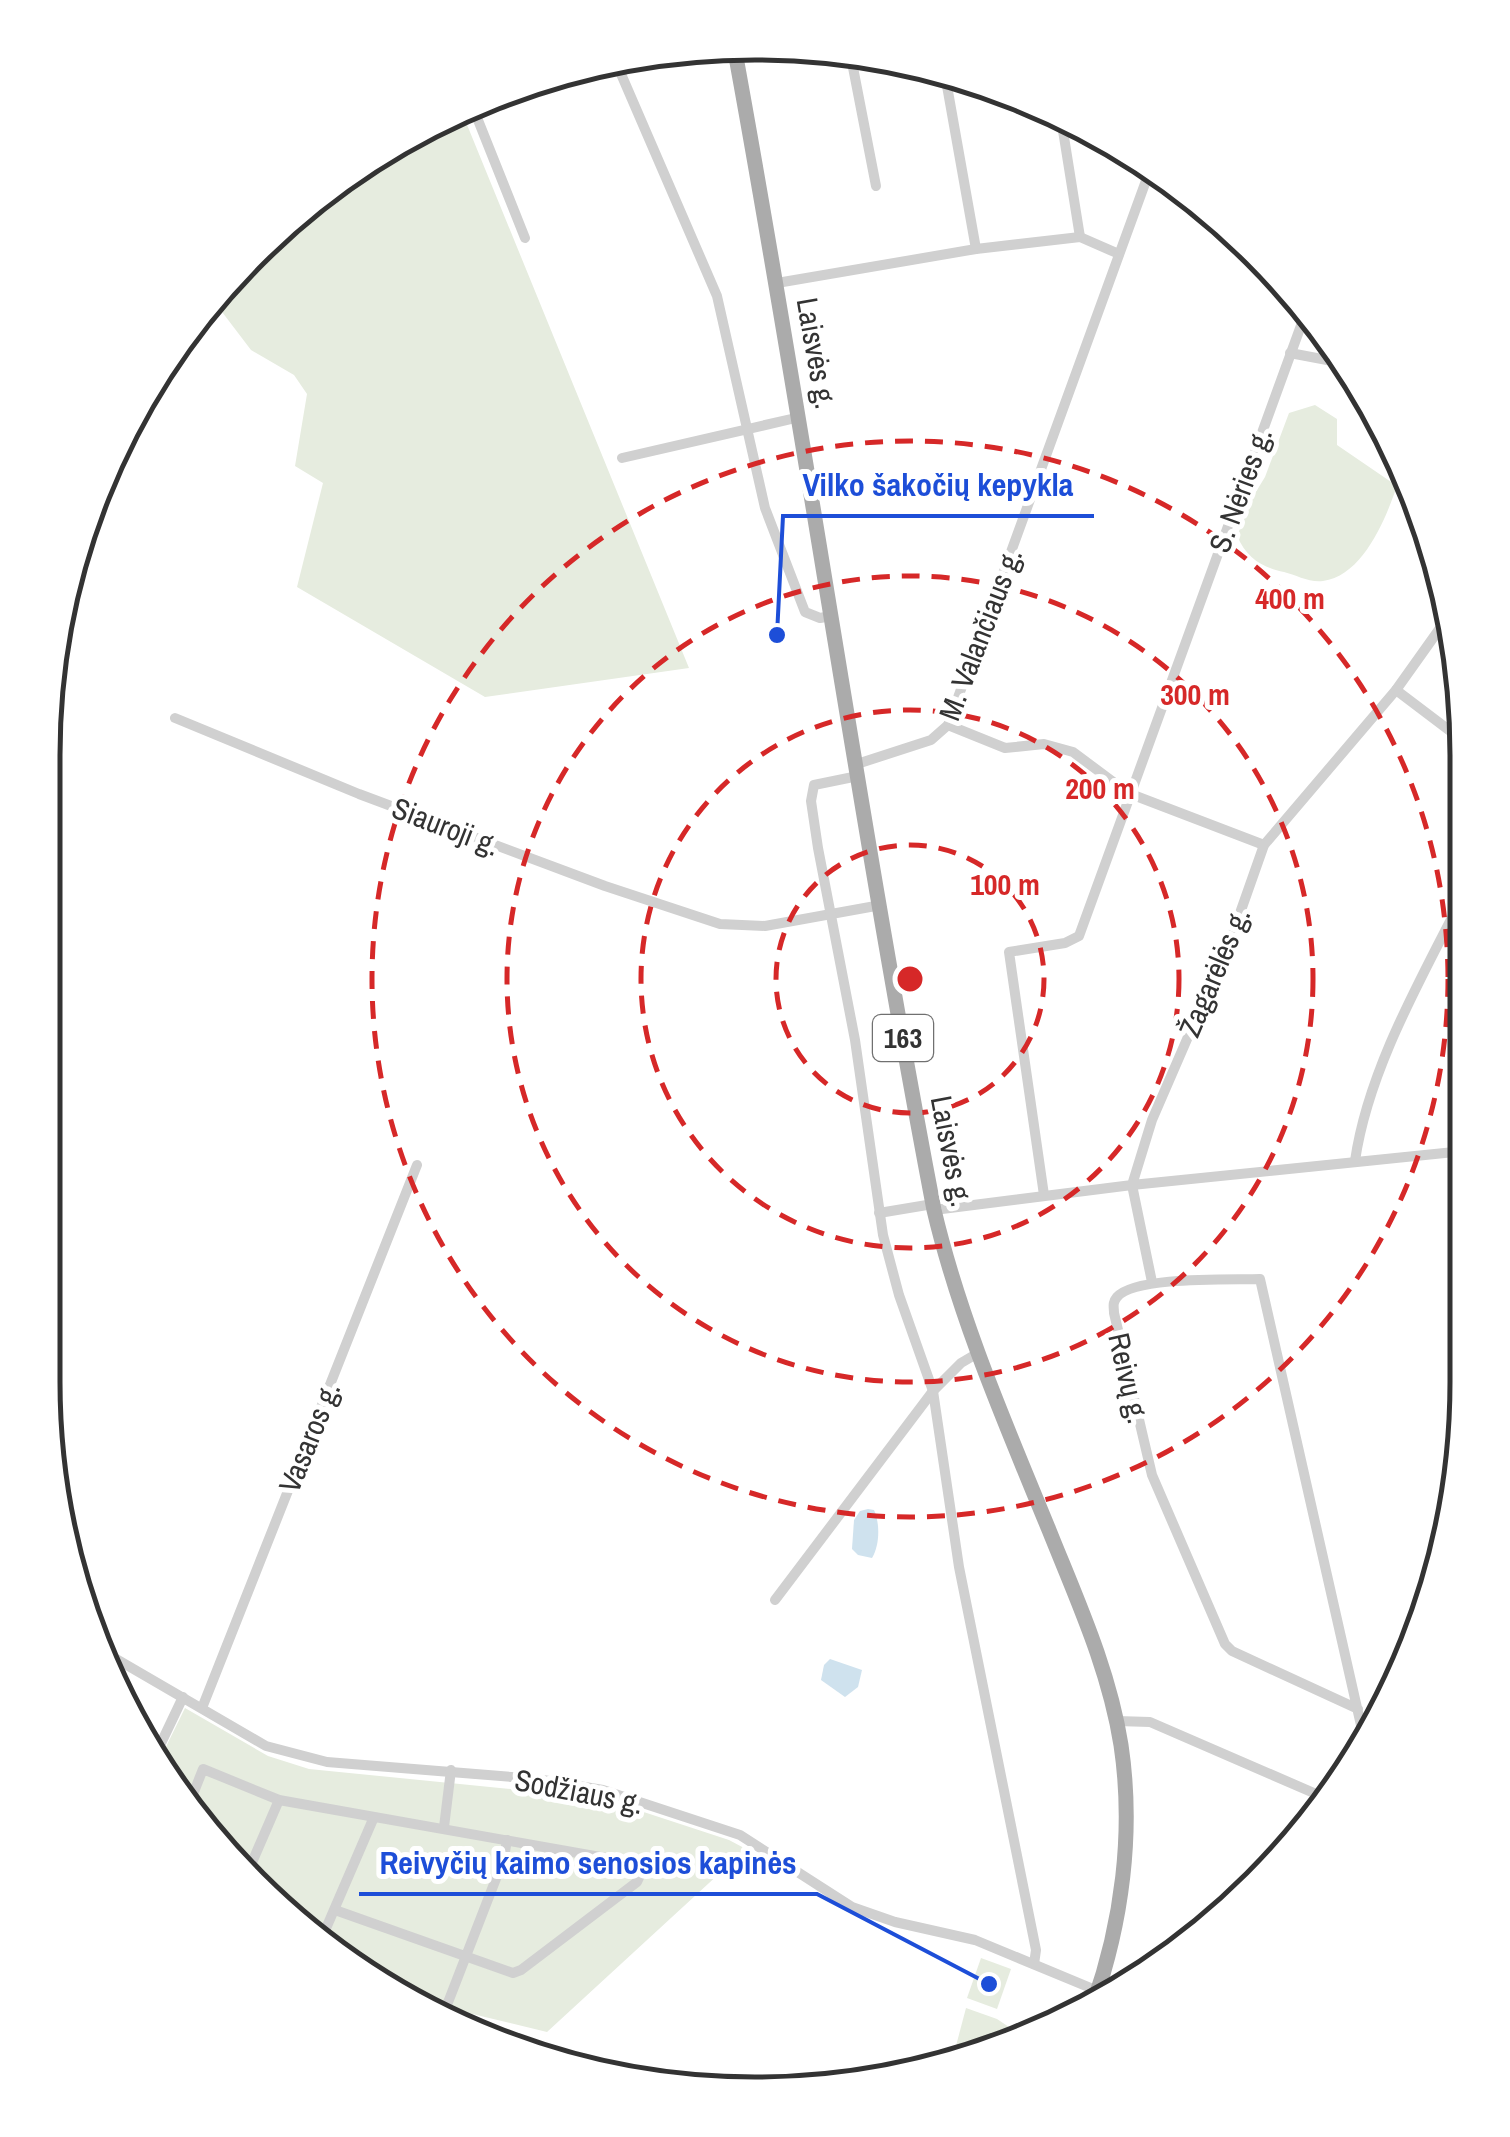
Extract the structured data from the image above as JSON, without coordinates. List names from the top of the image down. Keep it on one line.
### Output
{"streets":{"main road":["Laisvės g.","163"],"street":["S. Nėries g.","M. Valančiaus g.","Siauroji g.","Žagarėlės g.","Reivų g.","Vasaros g.","Sodžiaus g."]},"crossings":[["Laisvės g.","M. Valančiaus g."],["Laisvės g.","Siauroji g."],["M. Valančiaus g.","Siauroji g."],["Vasaros g.","Sodžiaus g."]],"places":["Vilko šakočių kepykla","Reivyčių kaimo senosios kapinės"],"rings":["400 m","300 m","200 m","100 m"]}
